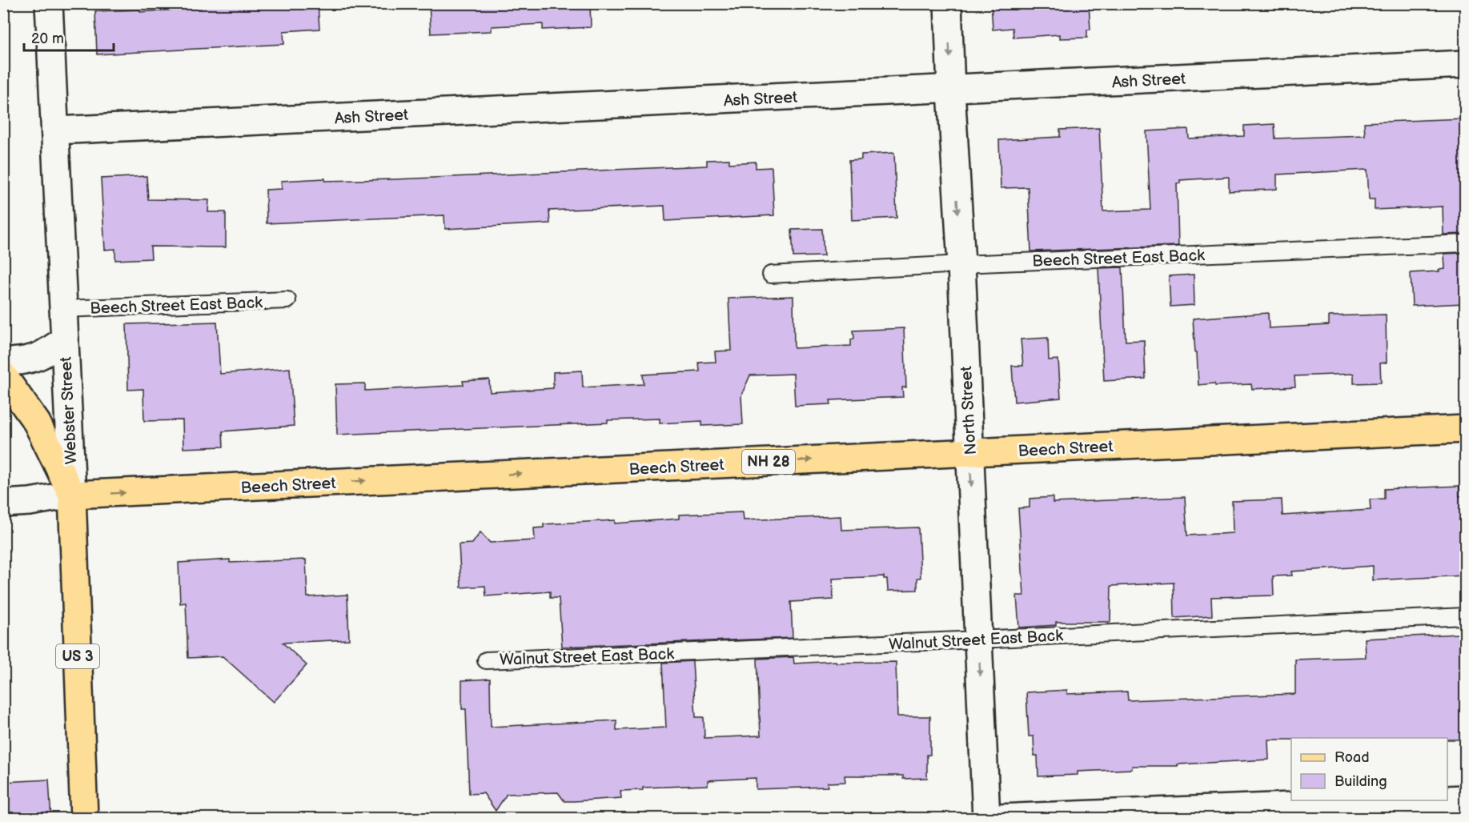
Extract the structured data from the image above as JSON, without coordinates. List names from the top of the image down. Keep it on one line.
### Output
{"streets":{"main road":["Webster Street","Beech Street","NH 28","US 3"],"street":["Ash Street","North Street"],"lane":["Beech Street East Back","Walnut Street East Back"]},"crossings":[["Ash Street","Webster Street"],["Ash Street","North Street"],["Beech Street East Back","Webster Street"],["Beech Street East Back","North Street"],["Webster Street","Beech Street"],["Webster Street","US 3"],["North Street","Beech Street"],["North Street","Walnut Street East Back"],["Beech Street","US 3"]],"one_way":["North Street","Beech Street"],"legend":["Road","Building"],"scale_bar":"20 m"}
